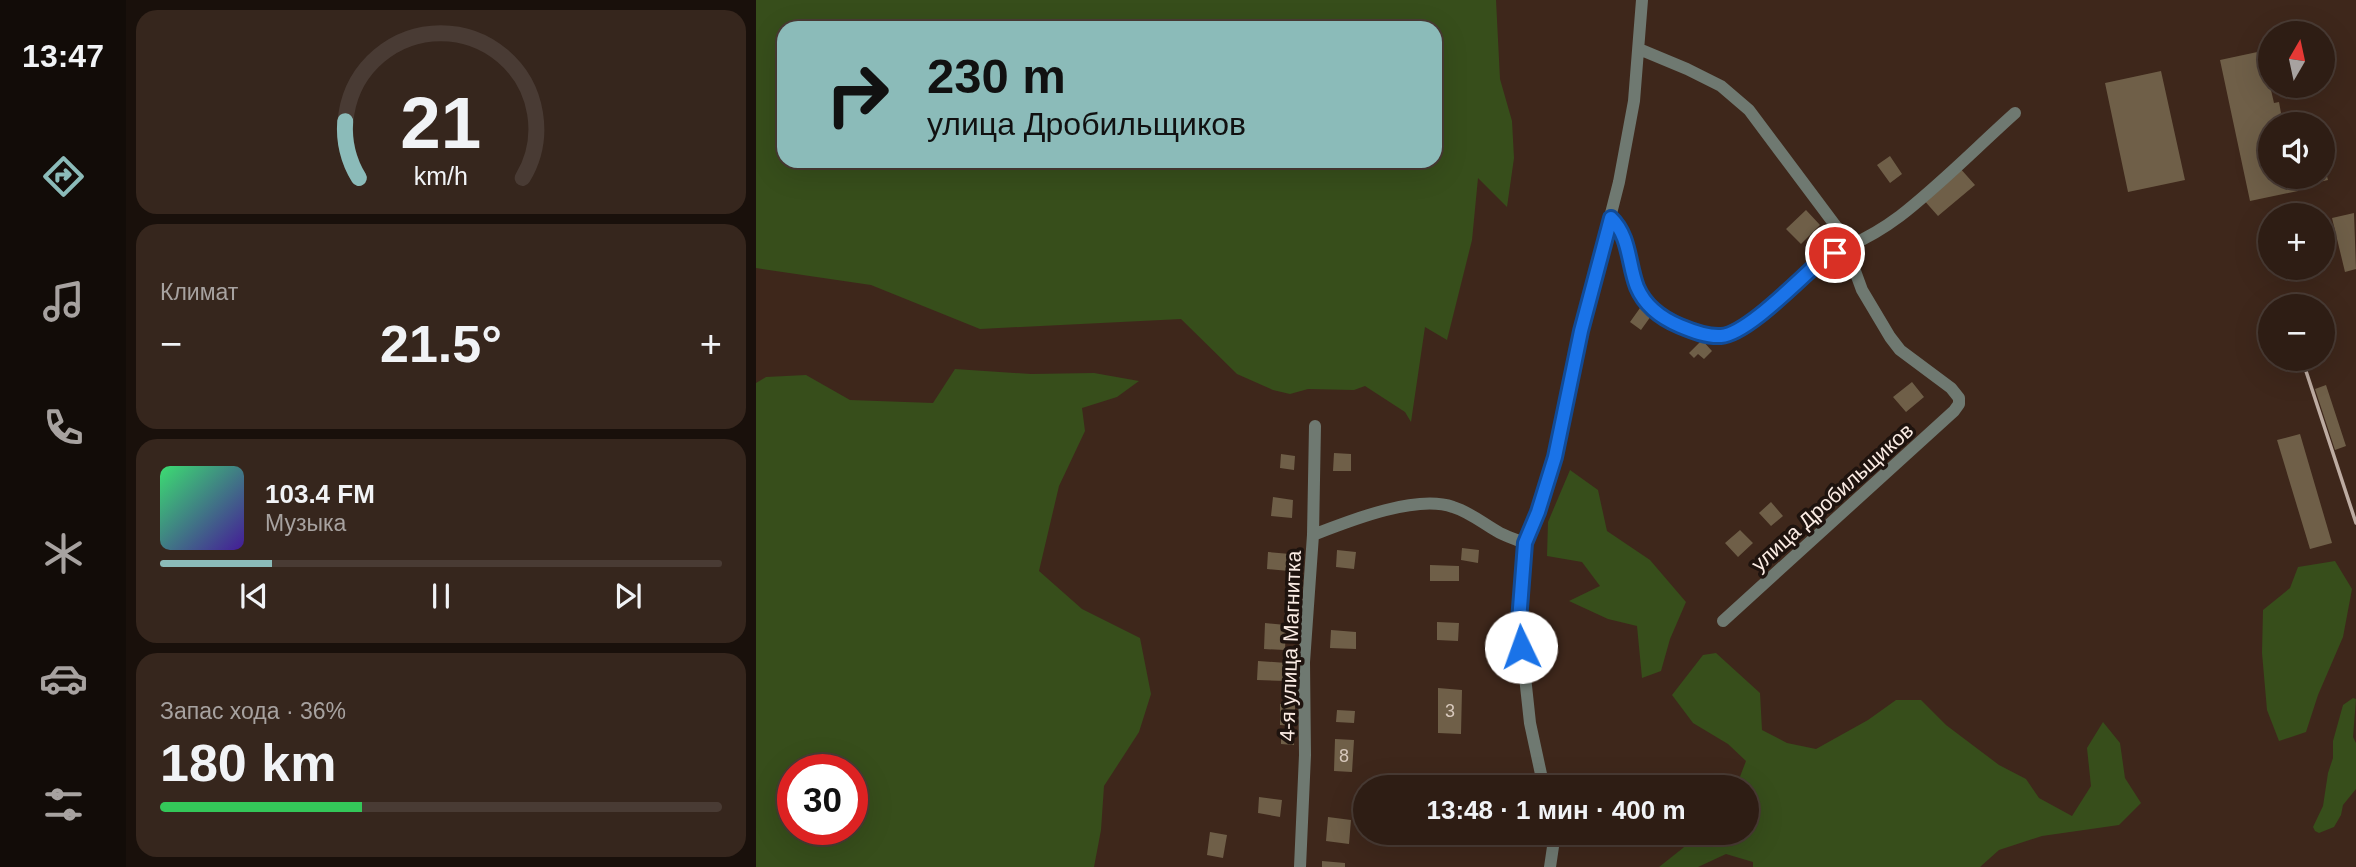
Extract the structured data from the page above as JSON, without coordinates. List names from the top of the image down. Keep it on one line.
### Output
{"streets":{"street":["улица Дробильщиков","4-я улица Магнитка"]},"house_numbers":["3","8"],"north":"top","page":{"tabs":"13:47","map_buttons":["+","−"],"turn":["230 m","улица Дробильщиков"],"tile":["Климат",["Запас хода · 36%","180 km"]],"heat":["−","21.5°","+"],"song":["103.4 FM","Музыка"],"limit":"30","trip":"13:48 · 1 мин · 400 m","gauge":["21","km/h"]}}
